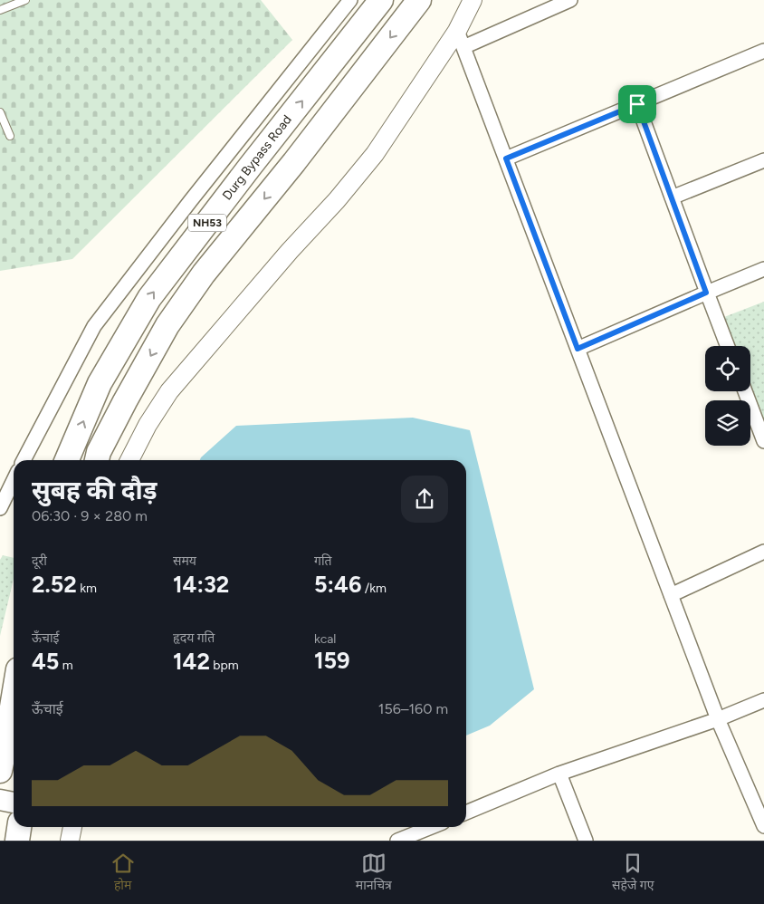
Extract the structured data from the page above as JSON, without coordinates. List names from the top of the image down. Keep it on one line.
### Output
{"streets":{"highway":["Durg Bypass Road","NH53"]},"page":{"heading":["सुबह की दौड़","06:30 · 9 × 280 m"],"stats":[["दूरी","2.52 km"],["समय","14:32"],["गति","5:46 /km"],["ऊँचाई","45 m"],["हृदय गति","142 bpm"],["kcal","159"]],"chart":["ऊँचाई","156–160 m"],"tabs":["होम","मानचित्र","सहेजे गए"]}}
